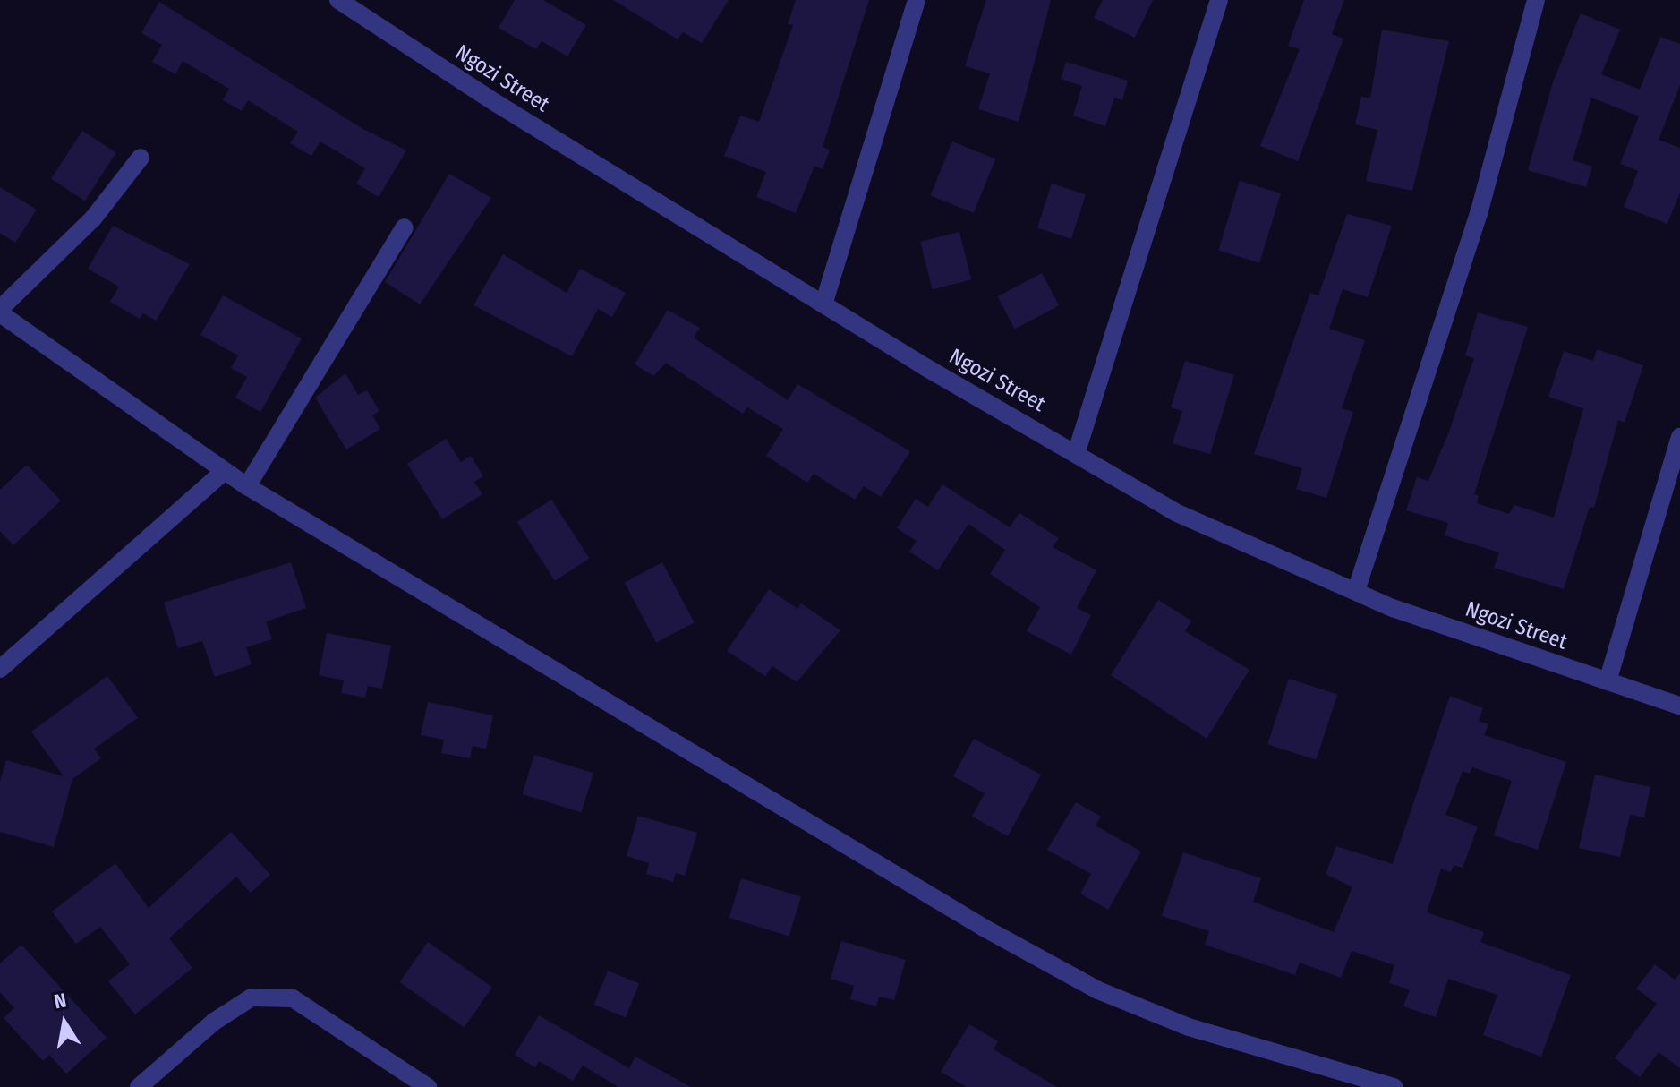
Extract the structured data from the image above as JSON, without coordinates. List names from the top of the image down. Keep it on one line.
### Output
{"streets":{"street":["Ngozi Street"]},"north":"top"}
